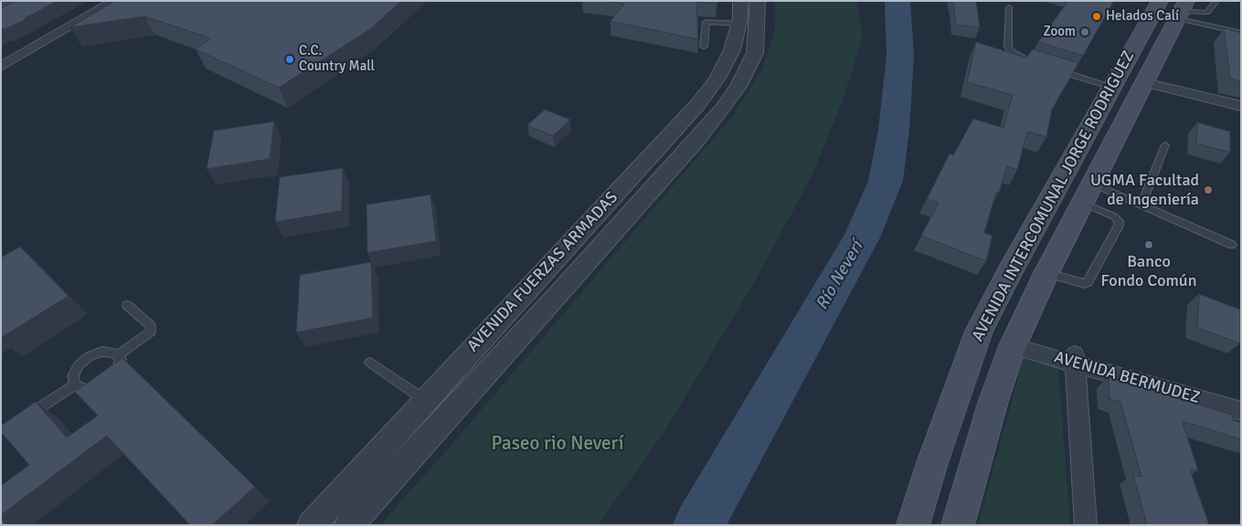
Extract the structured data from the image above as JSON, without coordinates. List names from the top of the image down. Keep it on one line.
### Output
{"streets":{"main road":["AVENIDA INTERCOMUNAL JORGE RODRIGUEZ"],"street":["AVENIDA FUERZAS ARMADAS","AVENIDA BERMUDEZ"]},"crossings":[["AVENIDA INTERCOMUNAL JORGE RODRIGUEZ","AVENIDA BERMUDEZ"]],"water":["Río Neverí"],"parks":["Paseo rio Neverí"],"places":["Helados Calí","Zoom","C.C. Country Mall","UGMA Facultad de Ingeniería","Banco Fondo Común"]}
